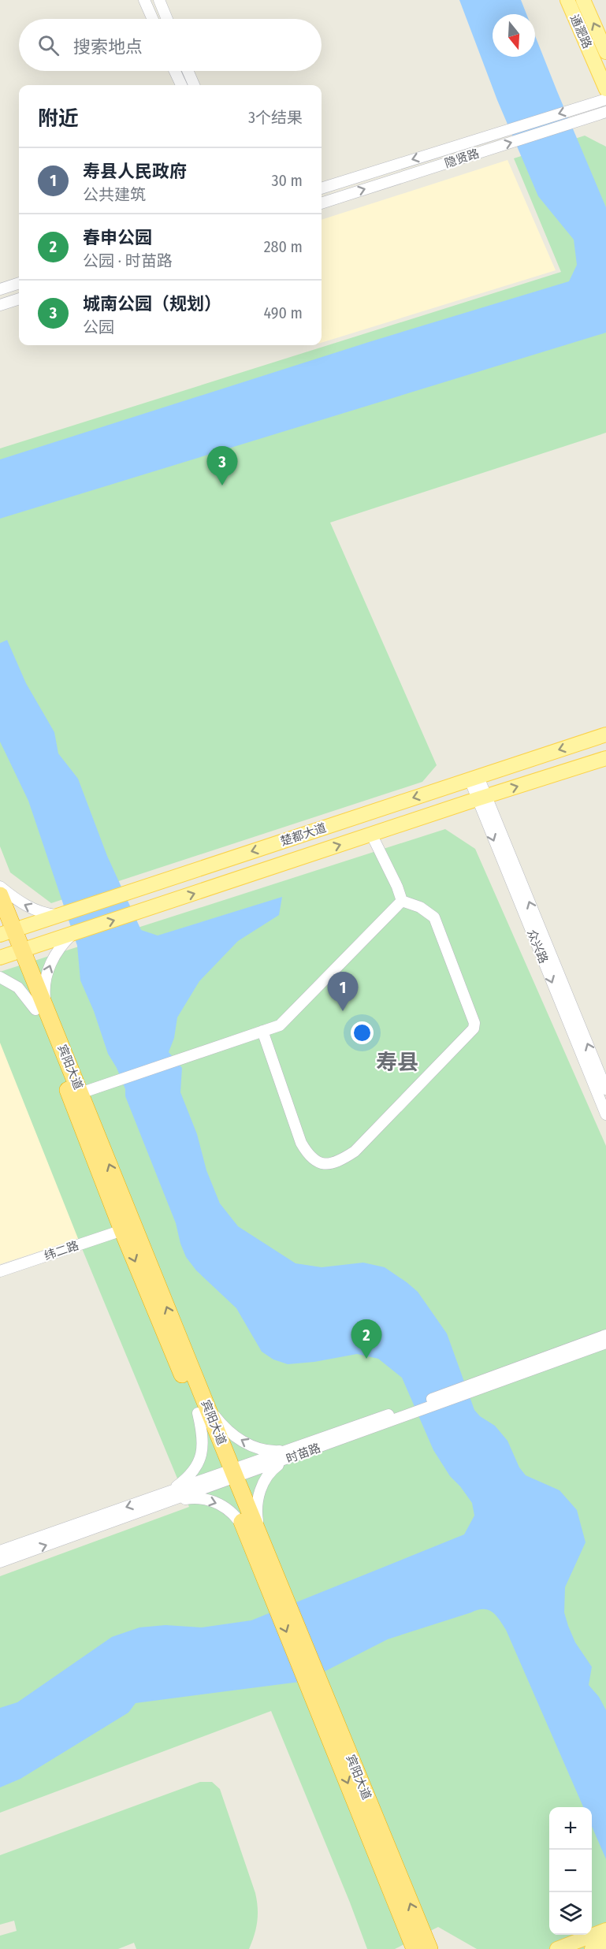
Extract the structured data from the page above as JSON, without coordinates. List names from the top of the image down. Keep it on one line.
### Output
{"streets":{"highway":["宾阳大道"],"main road":["通淝路","楚都大道"],"street":["隐贤路","众兴路","纬二路","时苗路"]},"crossings":[["楚都大道","众兴路"],["楚都大道","宾阳大道"],["宾阳大道","纬二路"],["宾阳大道","时苗路"]],"districts":["寿县"],"north":"bottom","page":{"search":"搜索地点","heading":["附近","3个结果"],"list":[{"mark":"1","name":"寿县人民政府","note":"公共建筑","value":"30 m"},{"mark":"2","name":"春申公园","note":"公园 · 时苗路","value":"280 m"},{"mark":"3","name":"城南公园（规划）","note":"公园","value":"490 m"}],"pins":["3","1","2"],"map_buttons":["+","−"]}}
